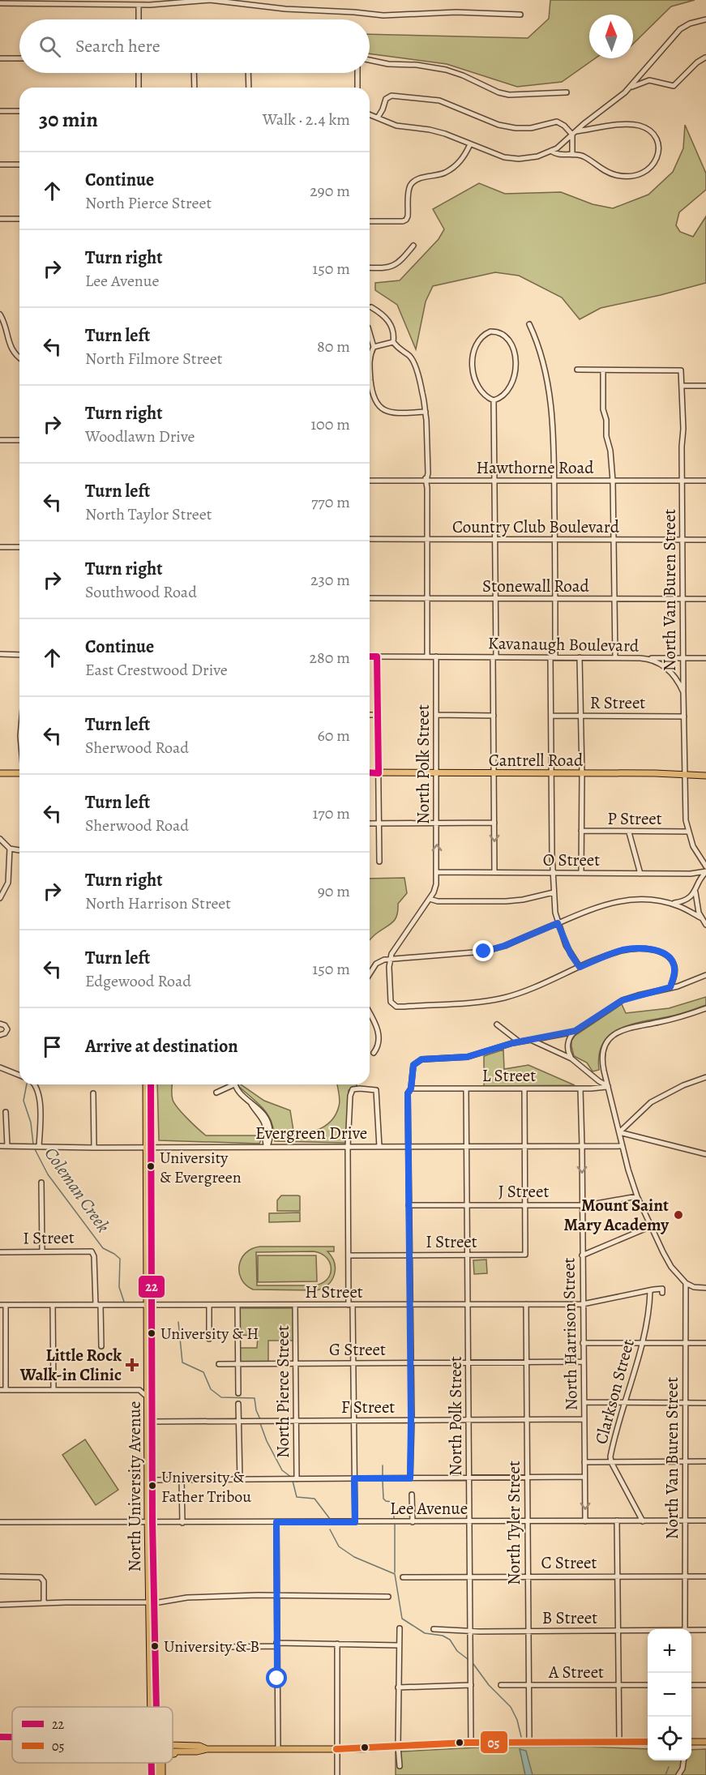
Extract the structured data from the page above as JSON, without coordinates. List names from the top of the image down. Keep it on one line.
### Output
{"streets":{"main road":["Cantrell Road","North University Avenue"],"street":["Hawthorne Road","Country Club Boulevard","Stonewall Road","North Van Buren Street","Kavanaugh Boulevard","R Street","North Polk Street","P Street","O Street","L Street","Evergreen Drive","J Street","I Street","H Street","North Harrison Street","G Street","North Pierce Street","Clarkson Street","F Street","Lee Avenue","North Tyler Street","C Street","B Street","A Street"]},"crossings":[["Hawthorne Road","North Van Buren Street"],["Country Club Boulevard","North Van Buren Street"],["Stonewall Road","North Van Buren Street"],["North Van Buren Street","Kavanaugh Boulevard"],["North Van Buren Street","Lee Avenue"],["North Van Buren Street","C Street"],["Kavanaugh Boulevard","R Street"],["Kavanaugh Boulevard","Cantrell Road"],["Kavanaugh Boulevard","North Polk Street"],["Kavanaugh Boulevard","P Street"],["Cantrell Road","North Polk Street"],["North Polk Street","O Street"],["North Polk Street","L Street"],["North Polk Street","Evergreen Drive"],["North Polk Street","J Street"],["North Polk Street","I Street"],["North Polk Street","H Street"],["North Polk Street","G Street"],["North Polk Street","F Street"],["North Polk Street","Lee Avenue"],["North Polk Street","C Street"],["North Polk Street","B Street"],["L Street","North Harrison Street"],["Evergreen Drive","North Harrison Street"],["Evergreen Drive","North University Avenue"],["J Street","I Street"],["J Street","North Harrison Street"],["I Street","H Street"],["H Street","North Harrison Street"],["H Street","North Pierce Street"],["H Street","Clarkson Street"],["H Street","North University Avenue"],["H Street","North Tyler Street"],["North Harrison Street","G Street"],["North Harrison Street","F Street"],["North Harrison Street","Lee Avenue"],["G Street","North Pierce Street"],["G Street","North Tyler Street"],["North Pierce Street","F Street"],["Clarkson Street","Lee Avenue"],["F Street","North University Avenue"],["F Street","North Tyler Street"],["North University Avenue","Lee Avenue"],["Lee Avenue","North Tyler Street"],["North Tyler Street","C Street"],["North Tyler Street","B Street"],["North Tyler Street","A Street"]],"water":["Coleman Creek"],"places":{"other":["University & Evergreen","Mount Saint Mary Academy","University & H","University & Father Tribou","University & B"],"health":["Little Rock Walk-in Clinic"]},"lines":["transit line 22","transit line 05"],"legend":["22","05"],"north":"top","page":{"search":"Search here","heading":["30 min","Walk · 2.4 km"],"list":[["Continue","North Pierce Street","290 m"],["Turn right","Lee Avenue","150 m"],["Turn left","North Filmore Street","80 m"],["Turn right","Woodlawn Drive","100 m"],["Turn left","North Taylor Street","770 m"],["Turn right","Southwood Road","230 m"],["Continue","East Crestwood Drive","280 m"],["Turn left","Sherwood Road","60 m"],["Turn left","Sherwood Road","170 m"],["Turn right","North Harrison Street","90 m"],["Turn left","Edgewood Road","150 m"],"Arrive at destination"],"map_buttons":["+","−"]}}
